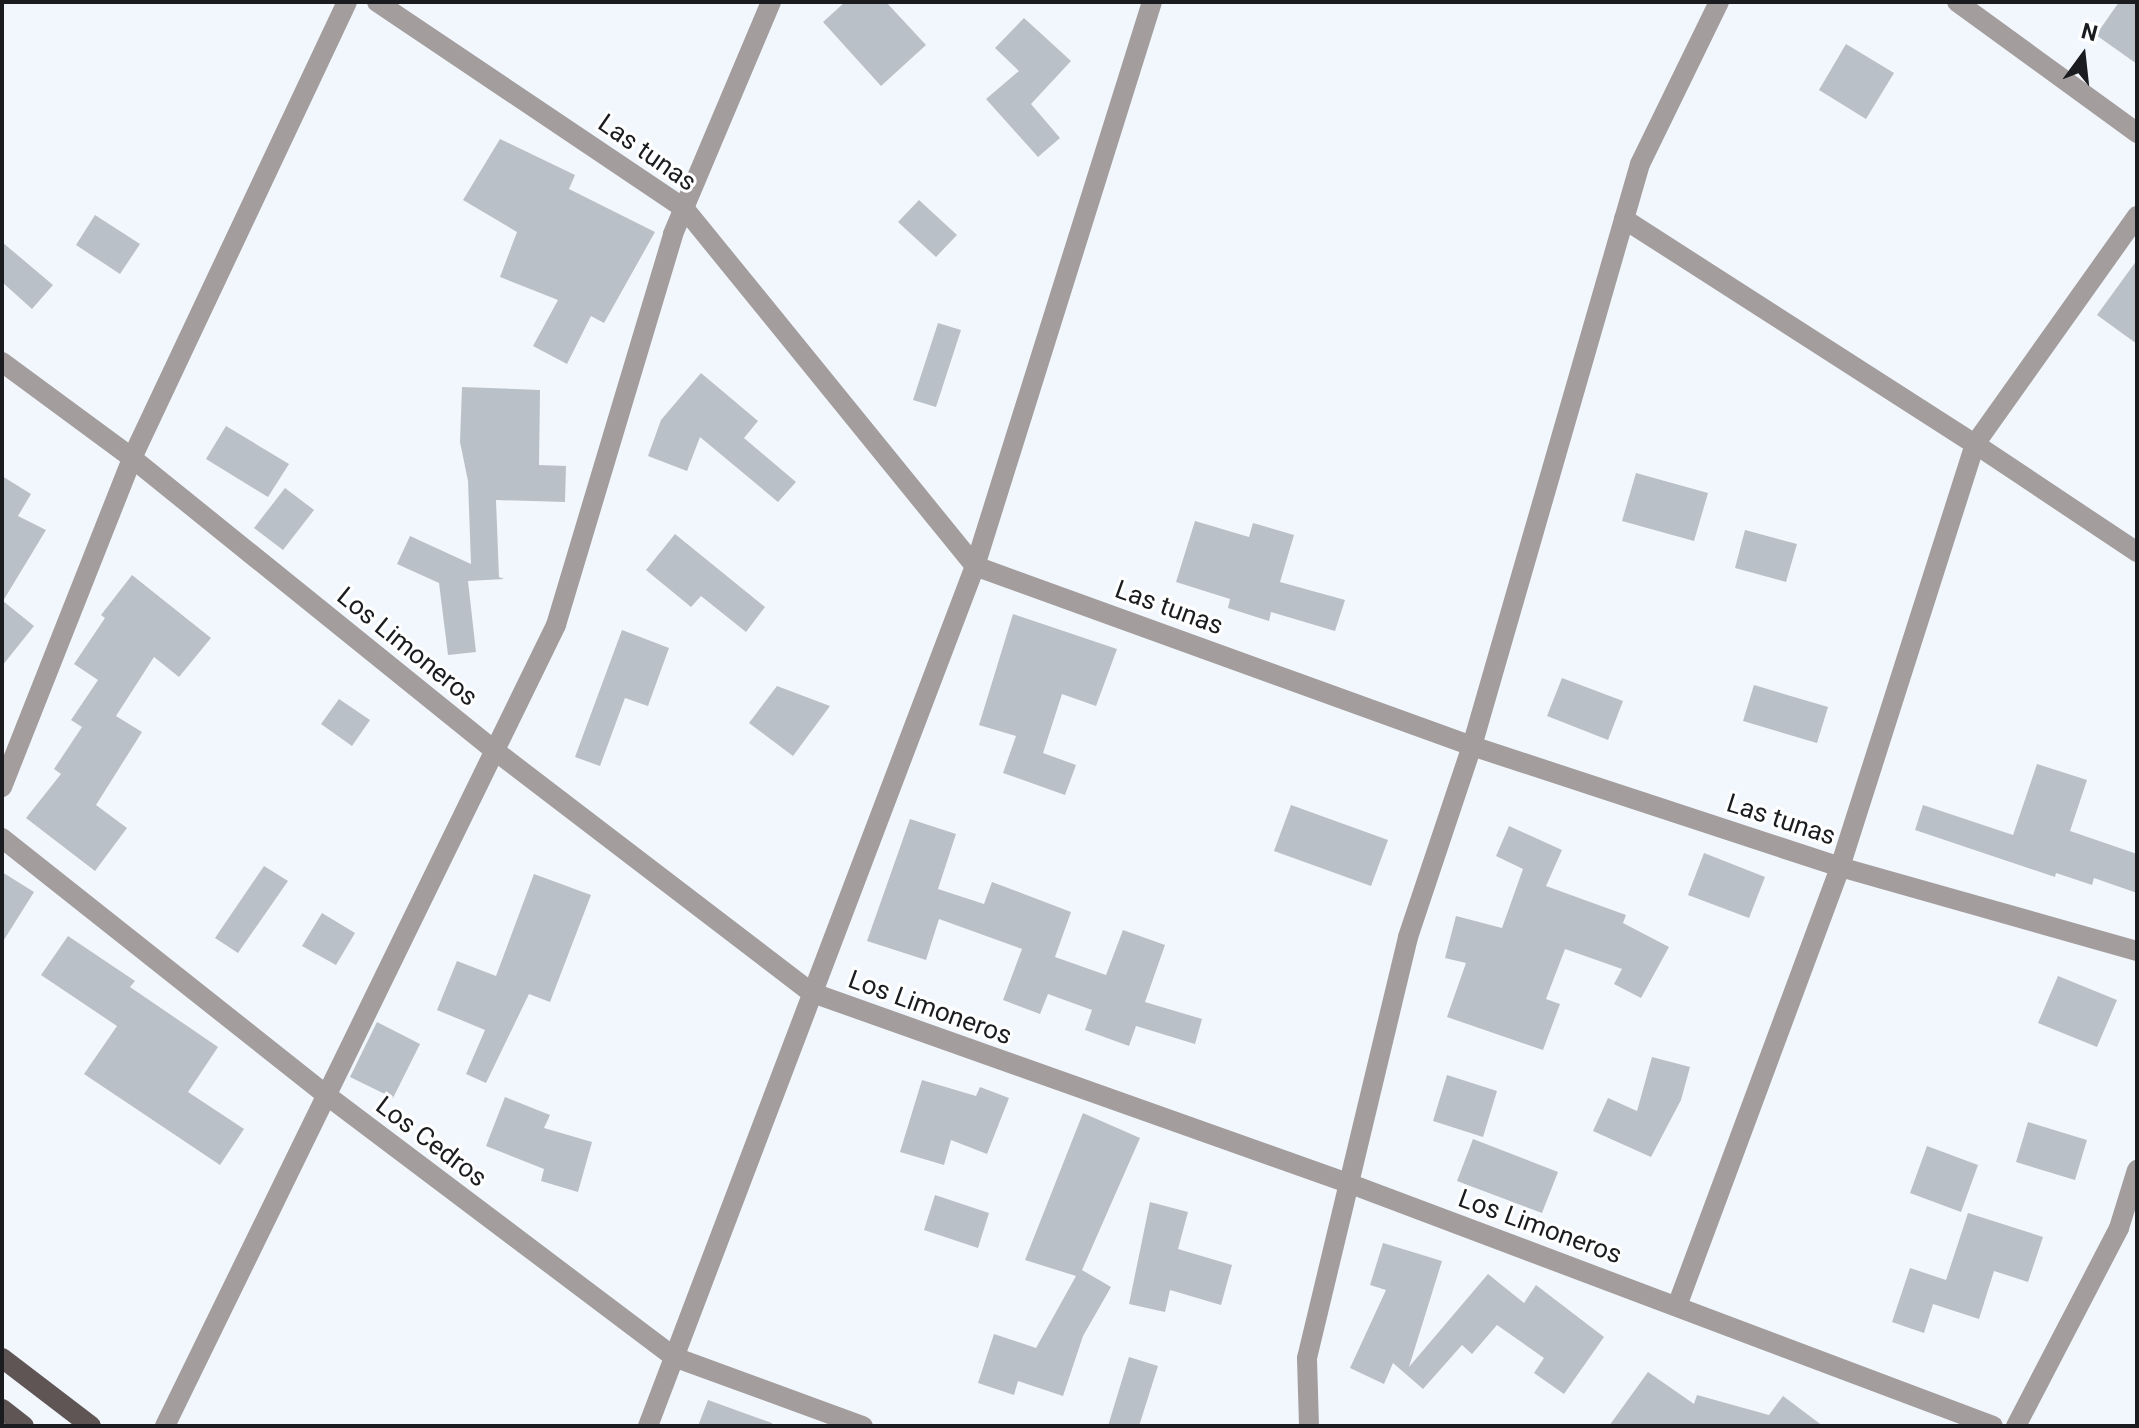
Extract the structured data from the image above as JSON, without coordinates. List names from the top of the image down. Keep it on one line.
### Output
{"streets":{"street":["Las tunas","Los Limoneros","Los Cedros"]},"north":"top"}
